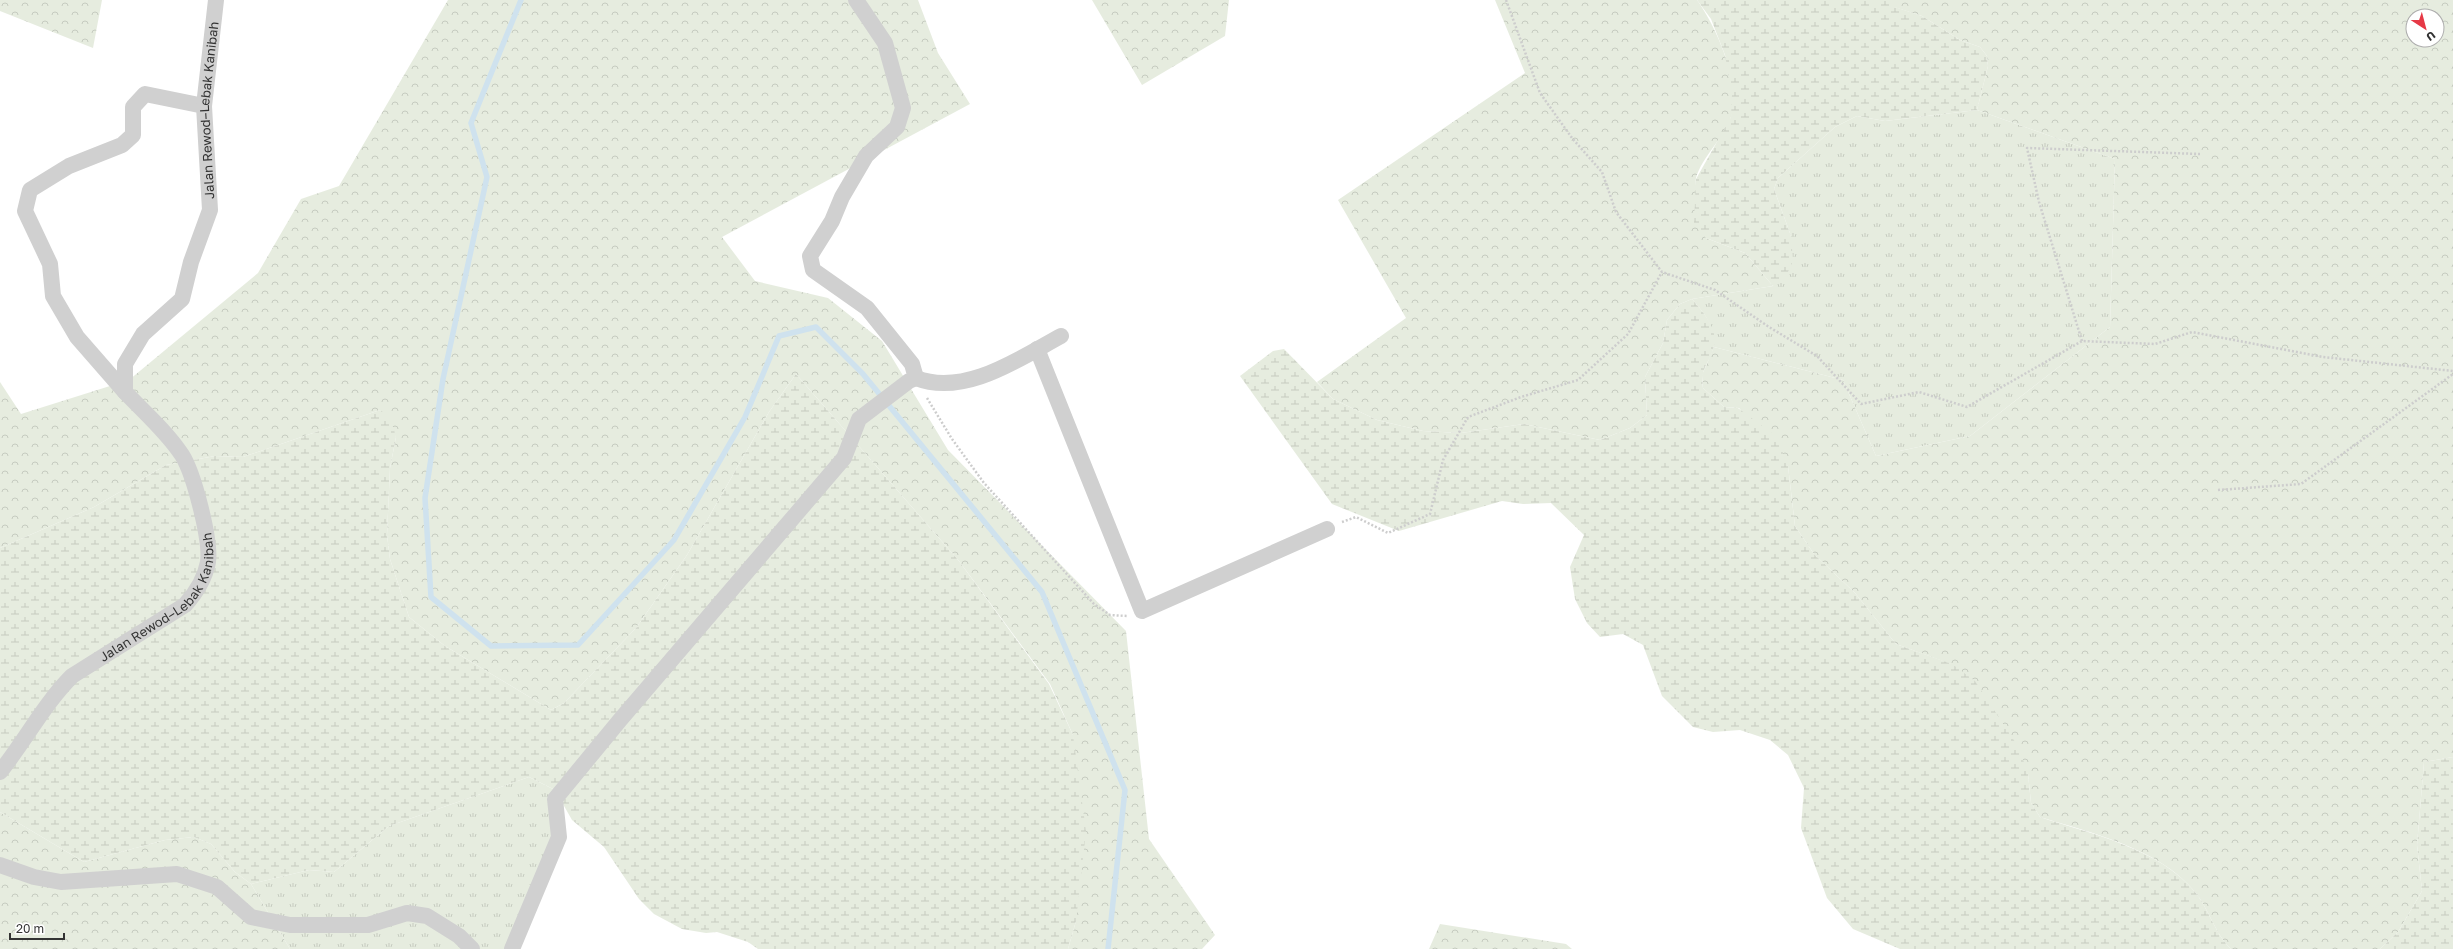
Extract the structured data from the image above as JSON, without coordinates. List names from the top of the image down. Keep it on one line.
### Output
{"streets":{"street":["Jalan Rewod–Lebak Kanibah"]},"scale_bar":"20 m","north":"bottom right"}
